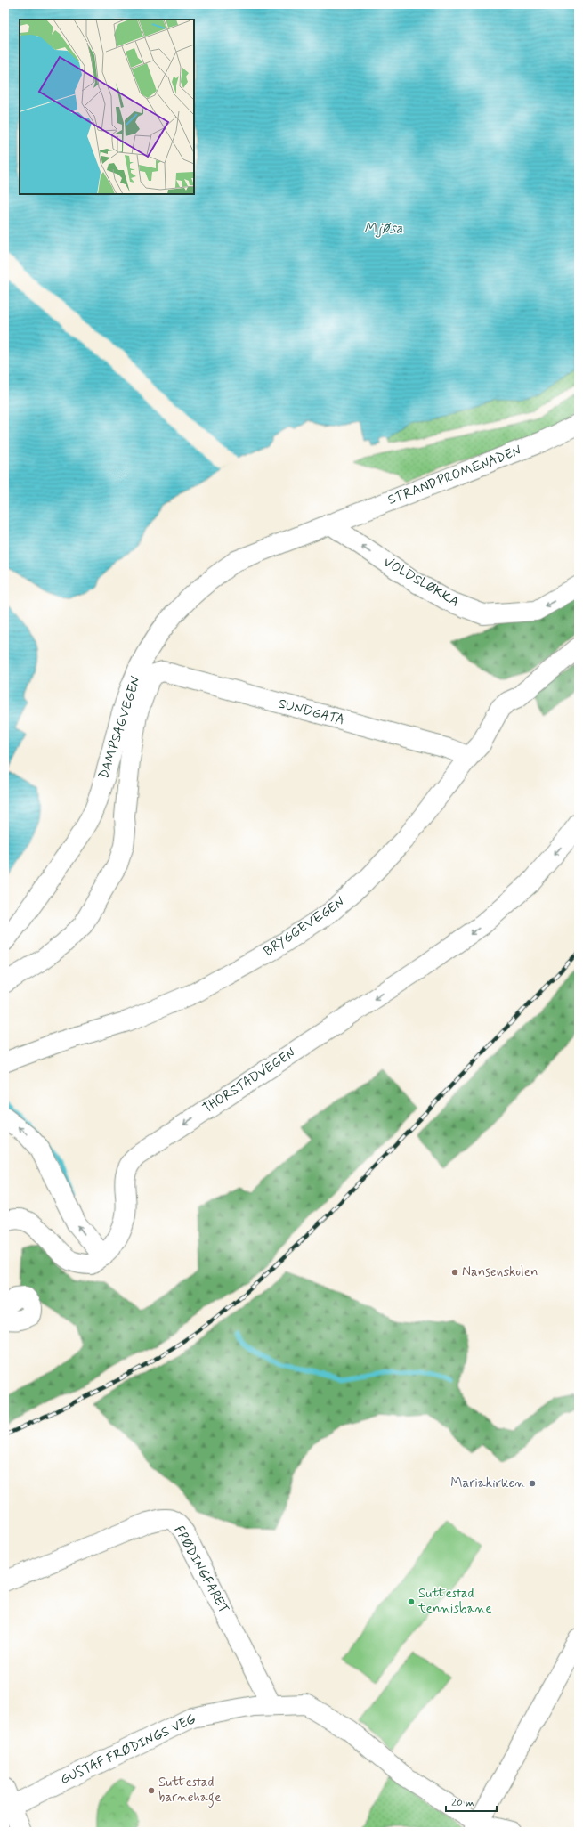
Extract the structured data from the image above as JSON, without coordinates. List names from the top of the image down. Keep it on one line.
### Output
{"streets":{"street":["STRANDPROMENADEN","VOLDSLØKKA","SUNDGATA","DAMPSAGVEGEN","BRYGGEVEGEN","THORSTADVEGEN","FRØDINGFARET","GUSTAF FRØDINGS VEG"]},"crossings":[["STRANDPROMENADEN","VOLDSLØKKA"],["STRANDPROMENADEN","DAMPSAGVEGEN"],["VOLDSLØKKA","DAMPSAGVEGEN"],["SUNDGATA","BRYGGEVEGEN"],["FRØDINGFARET","GUSTAF FRØDINGS VEG"]],"one_way":["VOLDSLØKKA","THORSTADVEGEN"],"water":["Mjøsa"],"places":["Nansenskolen","Mariakirken","Suttestad tennisbane","Suttestad barnehage"],"scale_bar":"20 m"}
